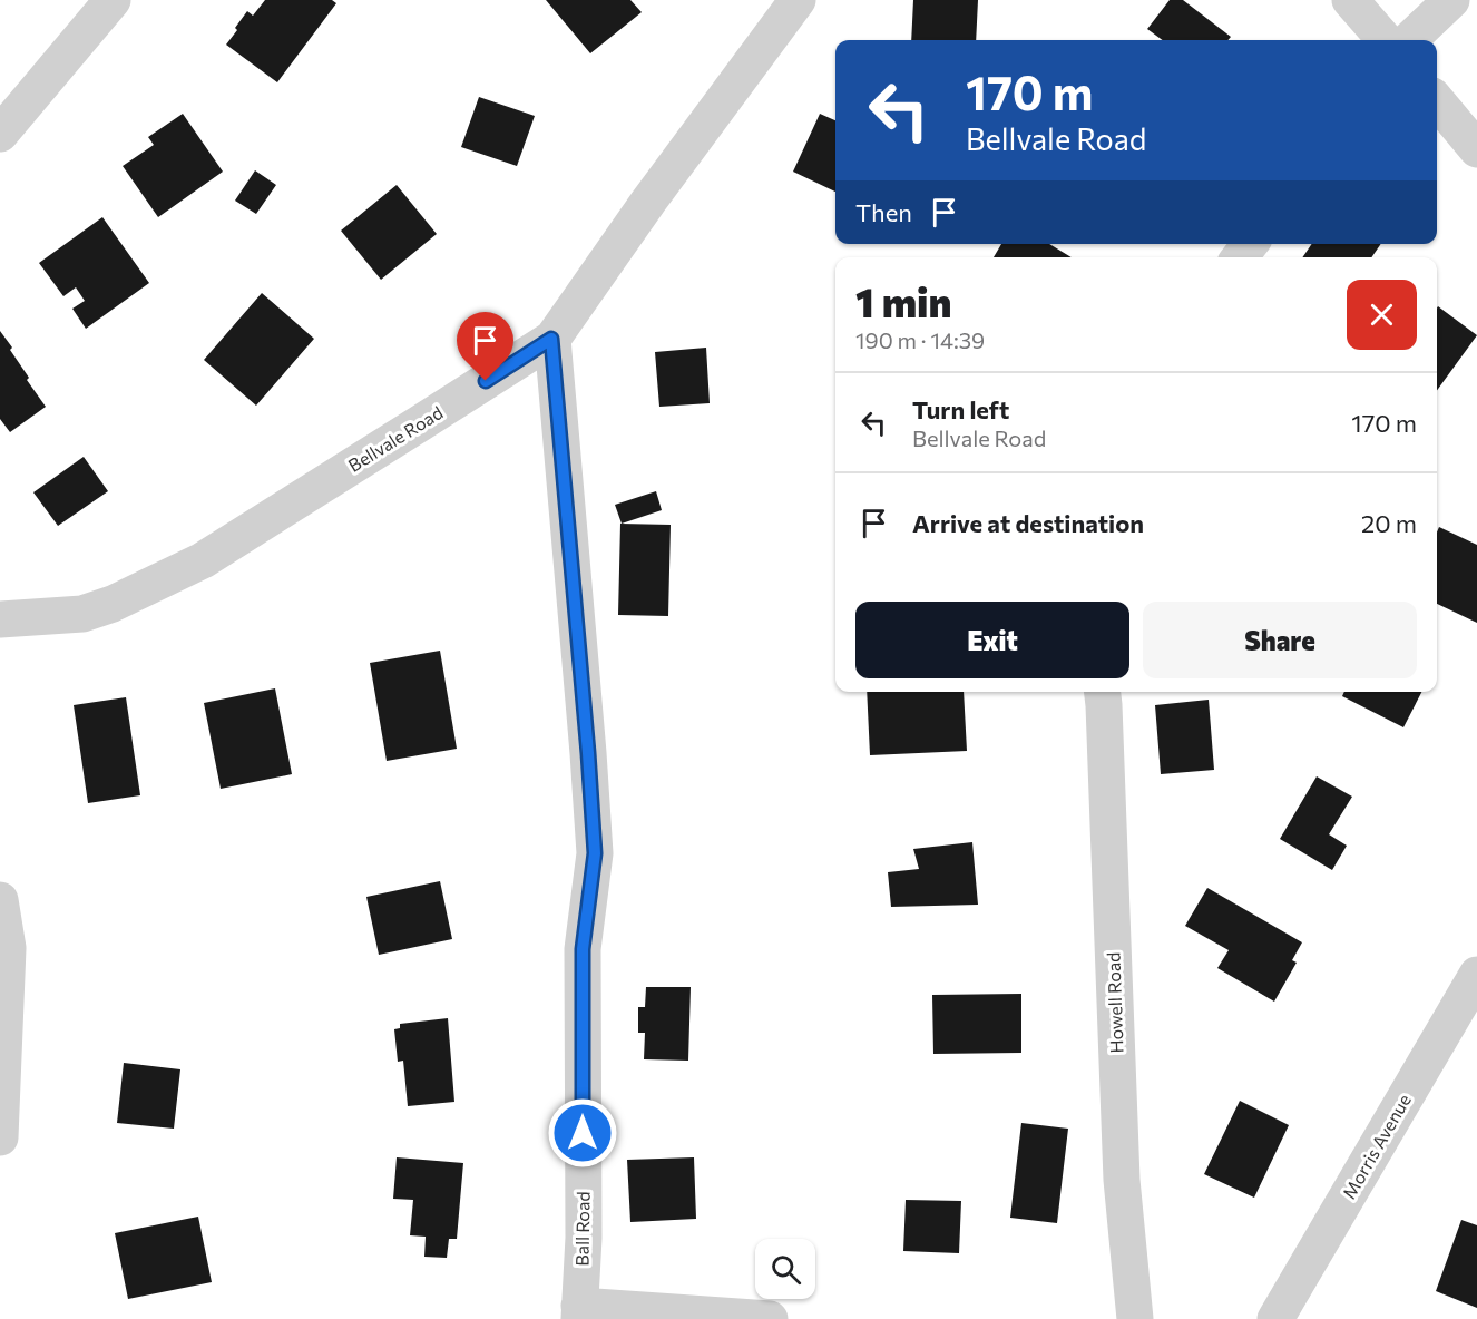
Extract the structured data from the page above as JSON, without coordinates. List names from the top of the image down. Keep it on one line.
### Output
{"streets":{"street":["Bellvale Road","Howell Road","Morris Avenue","Ball Road"]},"crossings":[["Bellvale Road","Ball Road"]],"page":{"turn":["170 m","Bellvale Road"],"then":"Then","heading":["1 min","190 m · 14:39"],"list":[{"name":"Turn left","note":"Bellvale Road","value":"170 m"},{"name":"Arrive at destination","value":"20 m"}],"buttons":["Exit","Share"]}}
